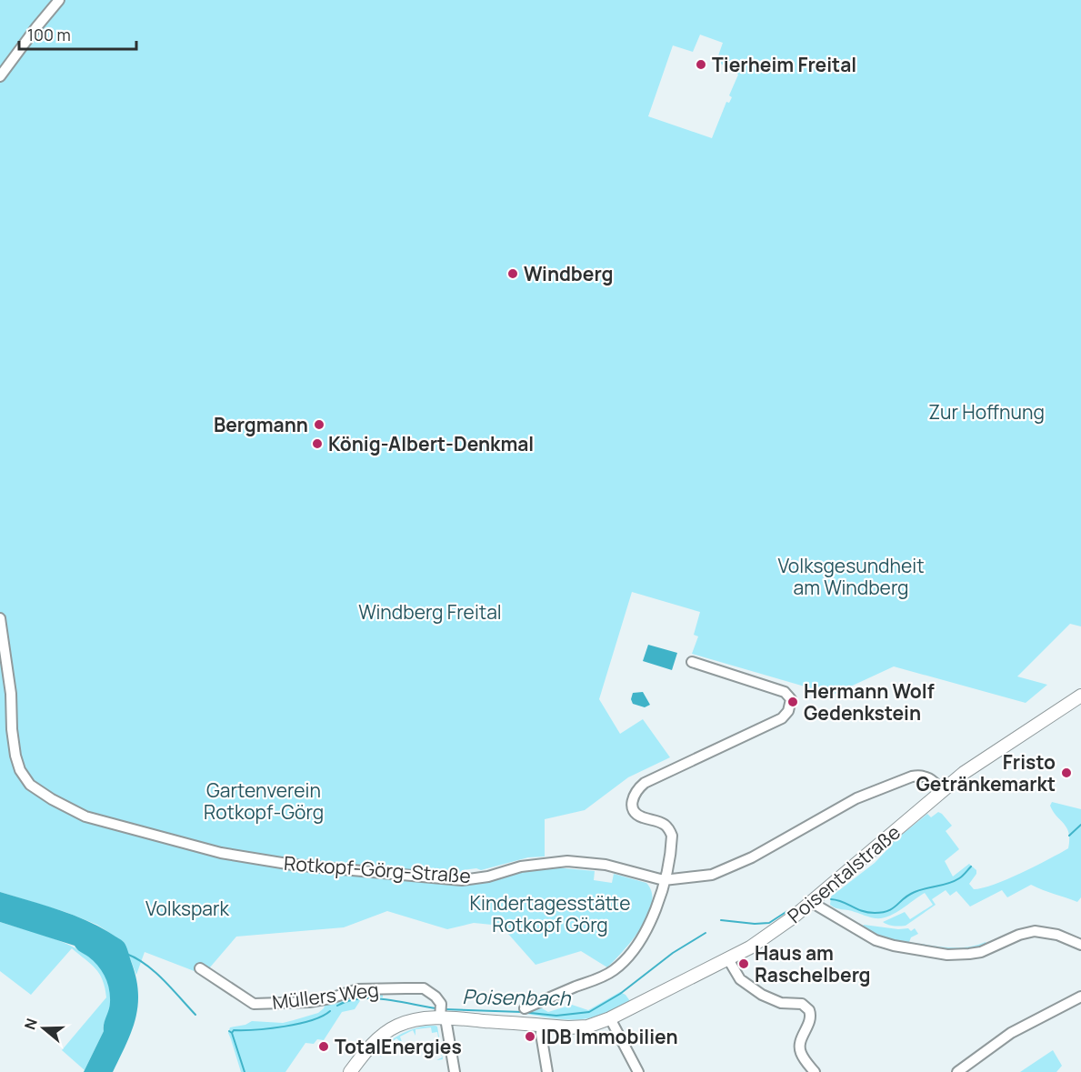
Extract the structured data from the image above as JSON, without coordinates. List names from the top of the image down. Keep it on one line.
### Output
{"streets":{"main road":["Poisentalstraße"],"street":["Rotkopf-Görg-Straße","Müllers Weg"]},"crossings":[["Rotkopf-Görg-Straße","Poisentalstraße"],["Poisentalstraße","Müllers Weg"]],"water":["Poisenbach"],"parks":["Zur Hoffnung","Volksgesundheit am Windberg","Windberg Freital","Gartenverein Rotkopf-Görg","Kindertagesstätte Rotkopf Görg","Volkspark"],"places":["Tierheim Freital","Windberg","Bergmann","König-Albert-Denkmal","Hermann Wolf Gedenkstein","Fristo Getränkemarkt","Haus am Raschelberg","IDB Immobilien","TotalEnergies"],"scale_bar":"100 m","north":"left"}
